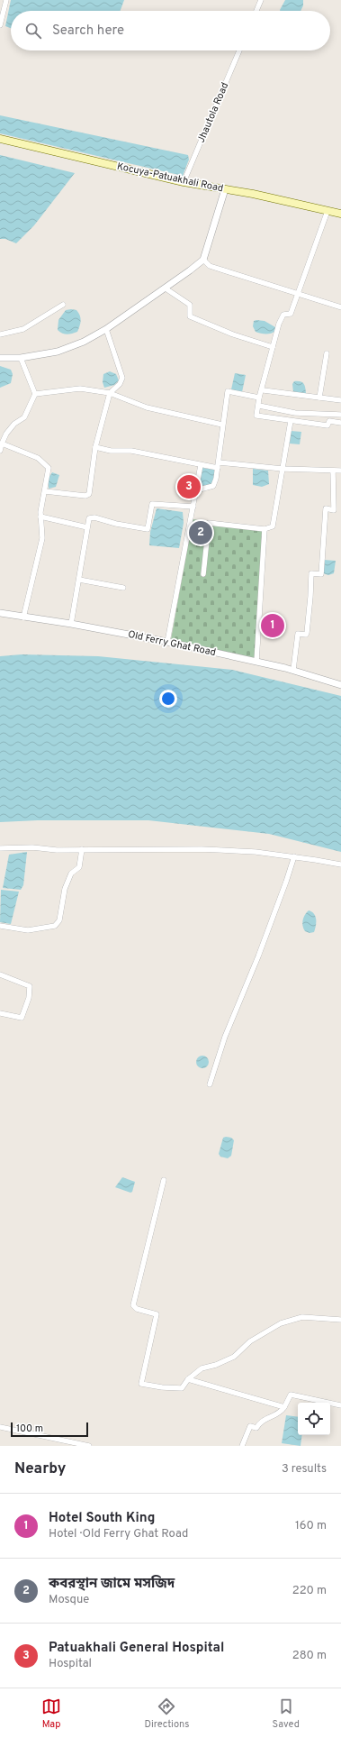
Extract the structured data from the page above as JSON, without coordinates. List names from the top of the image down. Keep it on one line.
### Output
{"streets":{"main road":["Kocuya-Patuakhali Road"],"street":["Jhautola Road","Old Ferry Ghat Road"]},"crossings":[["Jhautola Road","Kocuya-Patuakhali Road"]],"scale_bar":"100 m","page":{"search":"Search here","pins":["3","2","1"],"scale":"100 m","heading":["Nearby","3 results"],"list":[{"mark":"1","name":"Hotel South King","note":"Hotel · Old Ferry Ghat Road","value":"160 m"},{"mark":"2","name":"কবরস্থান জামে মসজিদ","note":"Mosque","value":"220 m"},{"mark":"3","name":"Patuakhali General Hospital","note":"Hospital","value":"280 m"}],"nav":["Map","Directions","Saved"]}}
